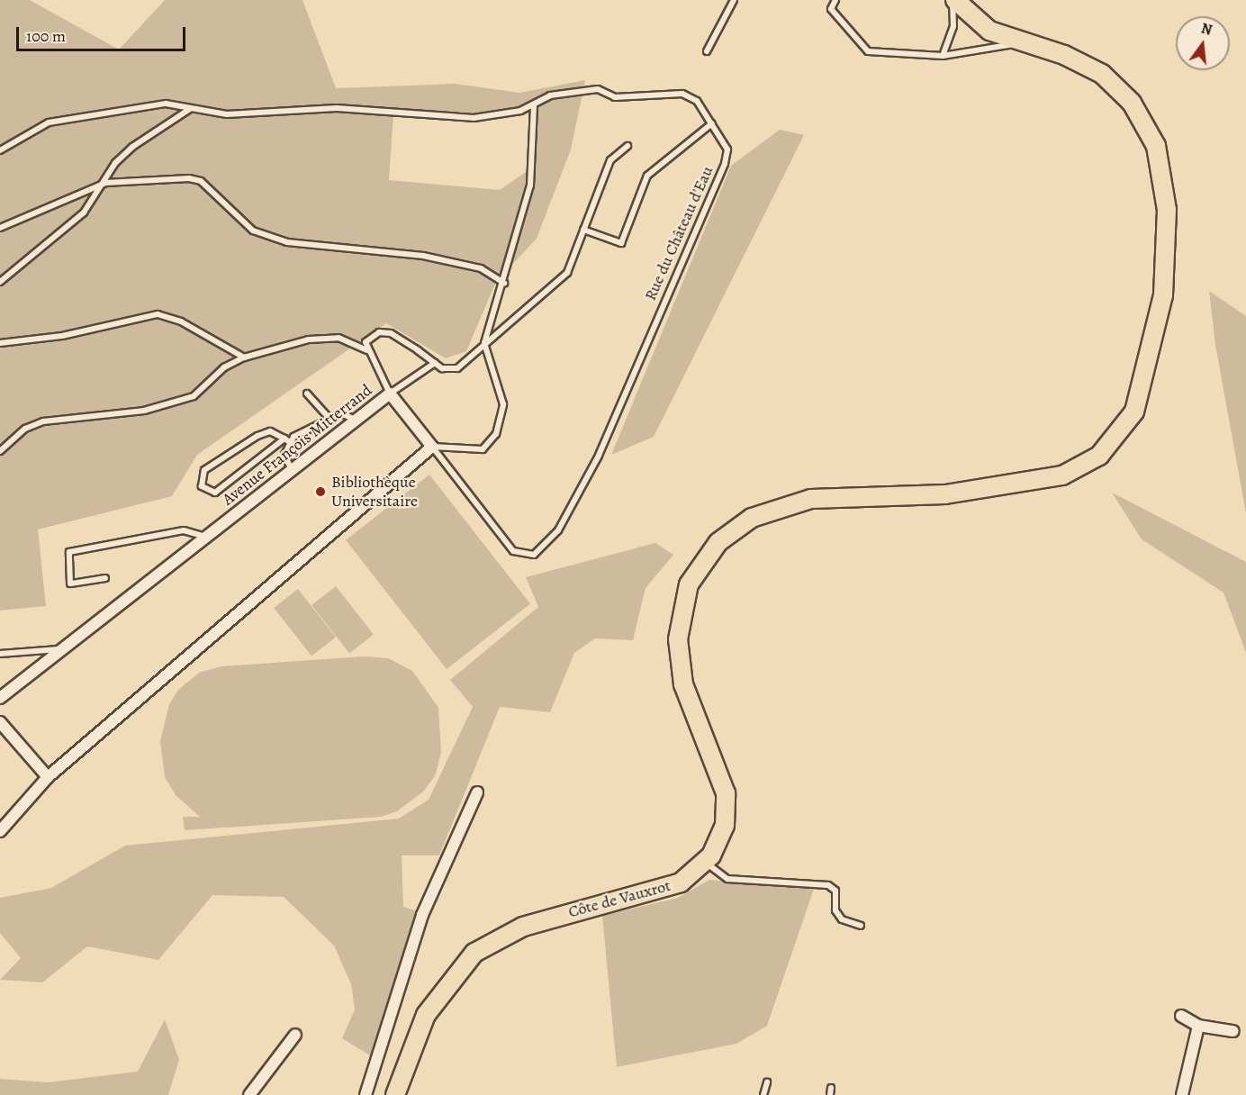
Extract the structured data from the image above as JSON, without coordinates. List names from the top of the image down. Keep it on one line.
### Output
{"streets":{"main road":["Côte de Vauxrot"],"street":["Avenue François Mitterrand"],"lane":["Rue du Château d'Eau"]},"crossings":[["Rue du Château d'Eau","Avenue François Mitterrand"]],"places":["Bibliothèque Universitaire"],"scale_bar":"100 m","north":"top"}
